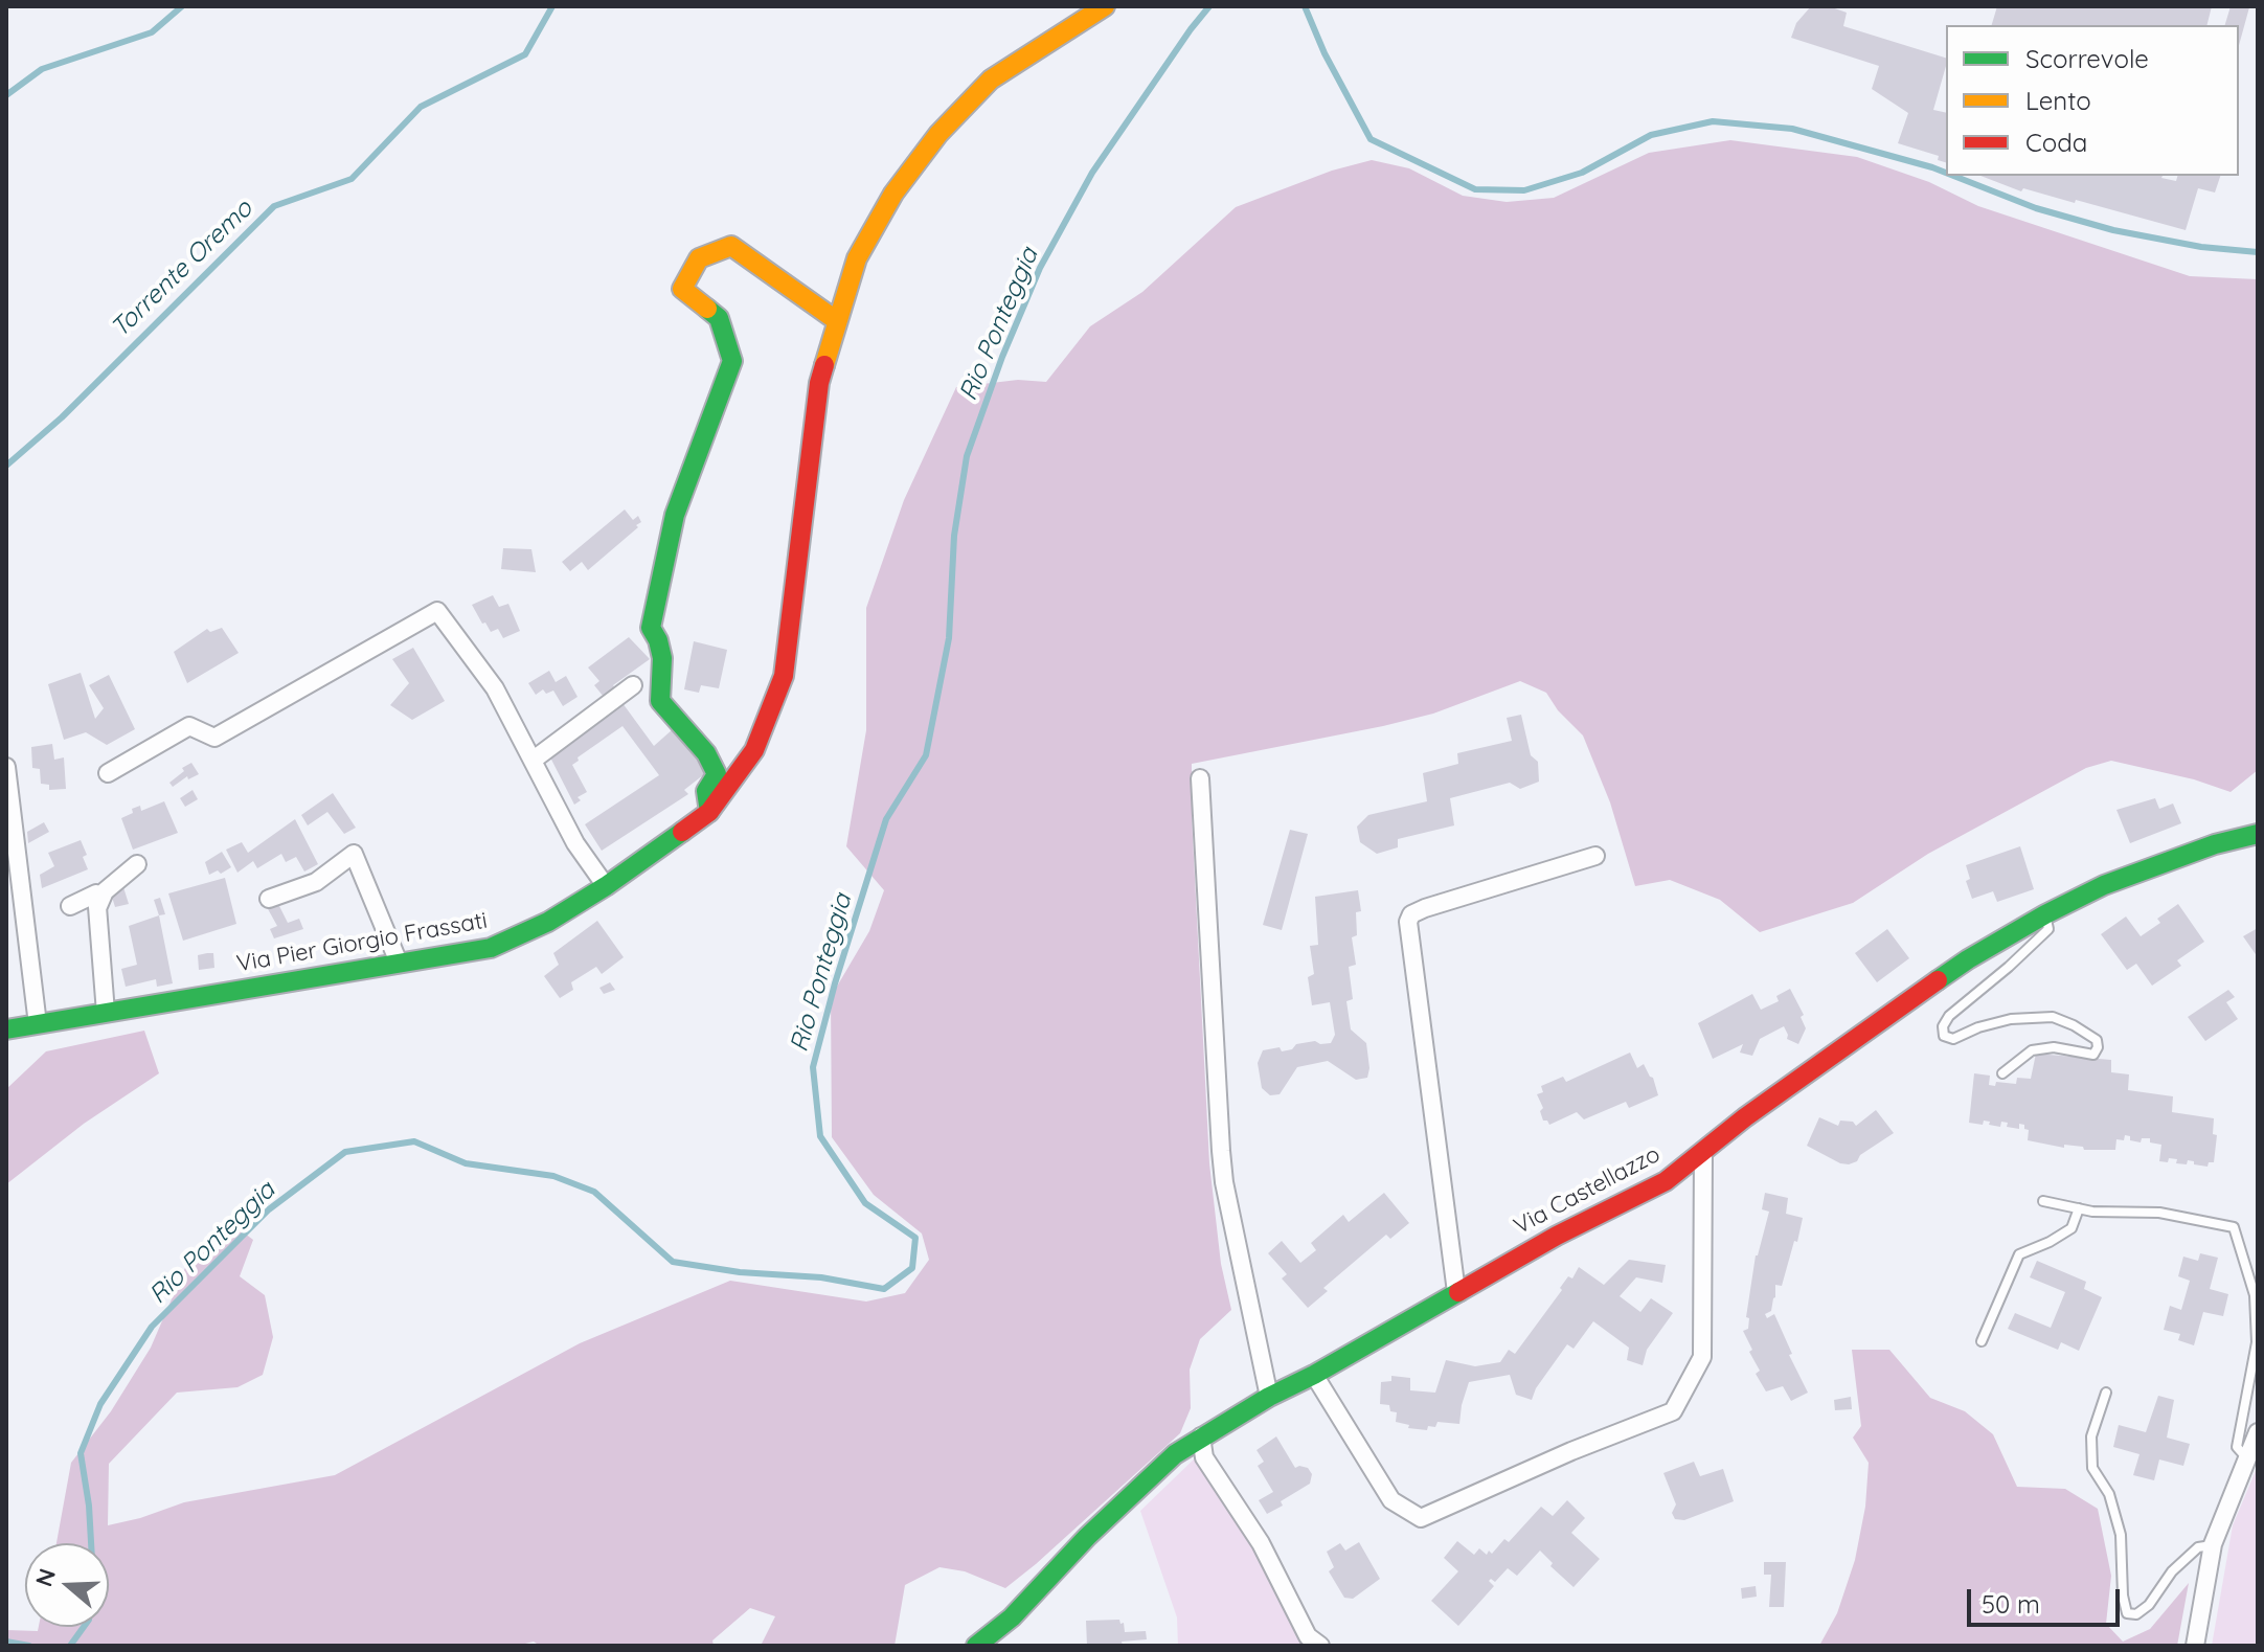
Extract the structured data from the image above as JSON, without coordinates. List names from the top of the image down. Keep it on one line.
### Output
{"streets":{"street":["Via Pier Giorgio Frassati","Via Castellazzo"]},"water":["Torrente Oremo","Rio Ponteggia"],"legend":["Scorrevole","Lento","Coda"],"scale_bar":"50 m","north":"left"}
